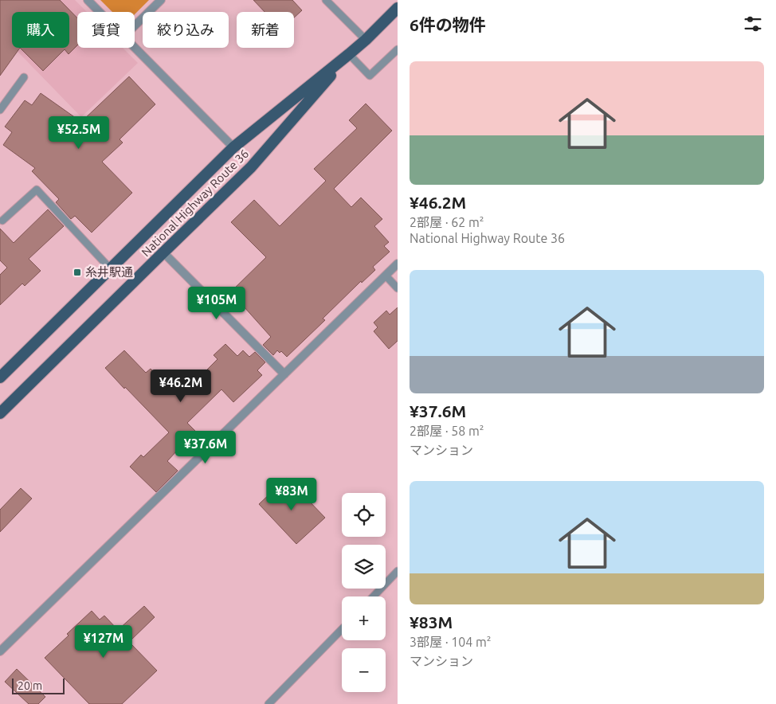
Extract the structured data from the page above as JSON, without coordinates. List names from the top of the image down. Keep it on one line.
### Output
{"streets":{"highway":["National Highway Route 36"]},"places":{"transit":["糸井駅通"]},"scale_bar":"20 m","page":{"heading":"6件の物件","chip":["購入","賃貸","絞り込み","新着"],"list":[{"name":"¥46.2M","note":"2部屋 · 62 m² · National Highway Route 36"},{"name":"¥37.6M","note":"2部屋 · 58 m² · マンション"},{"name":"¥83M","note":"3部屋 · 104 m² · マンション"}],"price":["¥52.5M","¥105M","¥46.2M","¥37.6M","¥83M","¥127M"],"map_buttons":["+","−"],"scale":"20 m"}}
